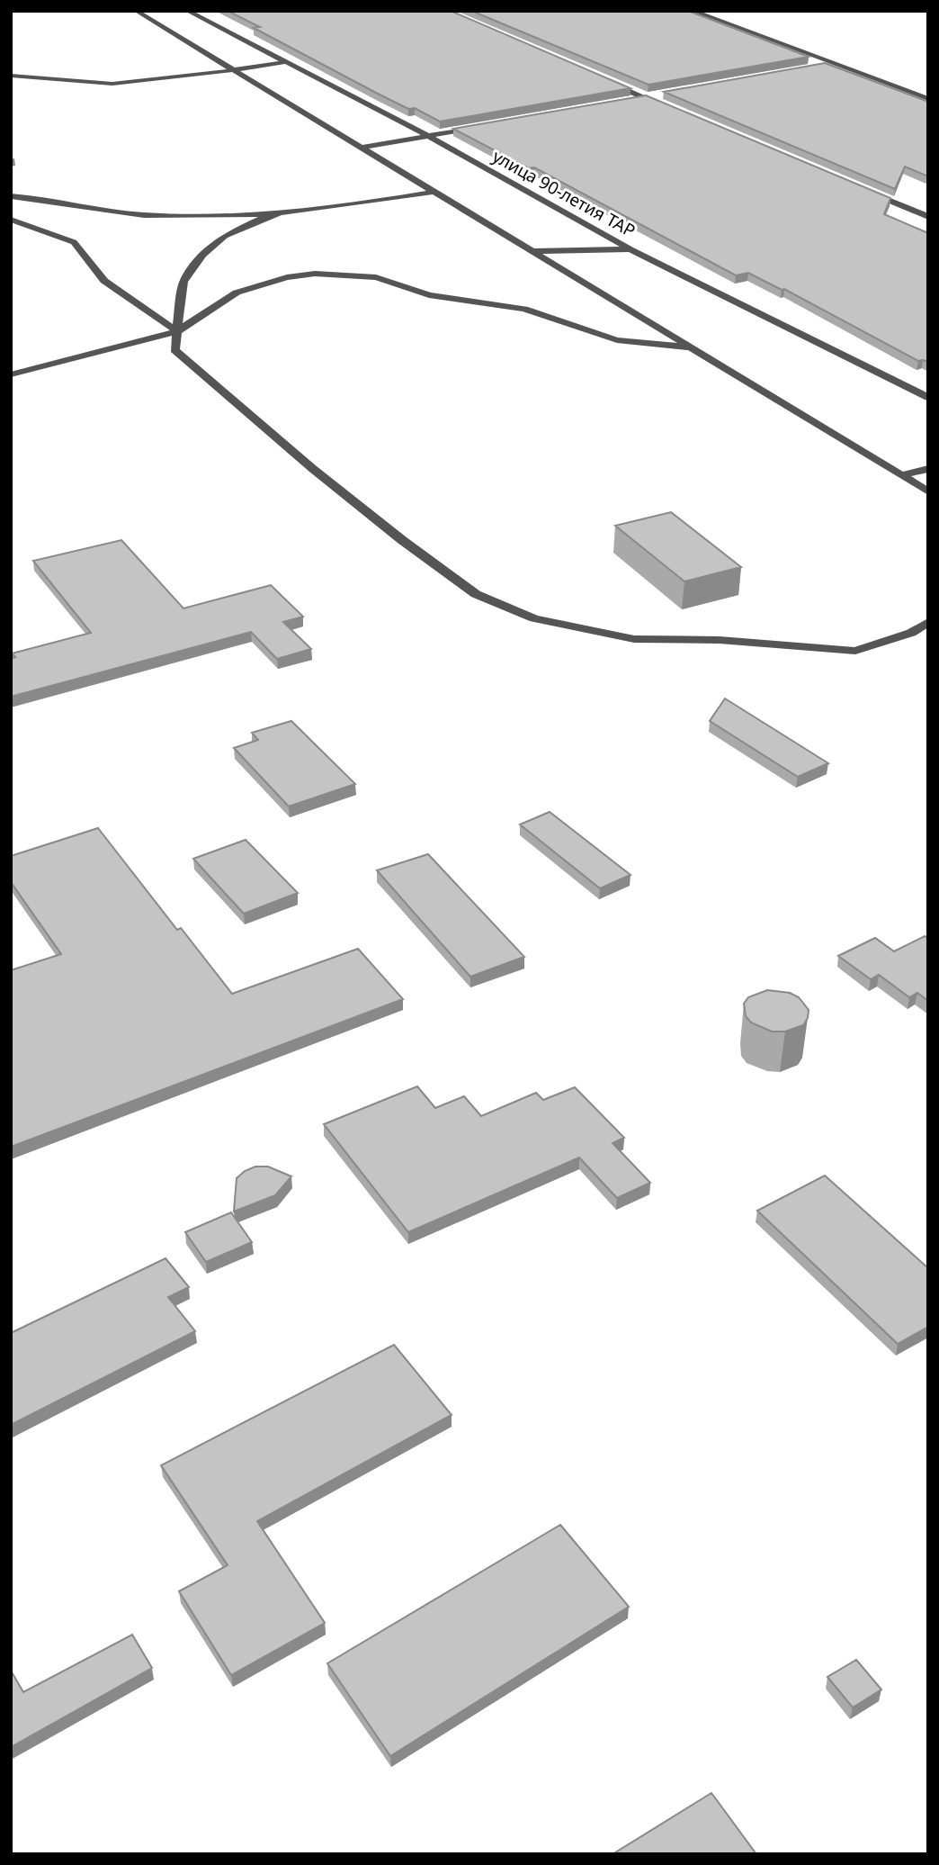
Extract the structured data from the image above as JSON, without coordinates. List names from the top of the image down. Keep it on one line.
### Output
{"streets":{"street":["улица 90-летия ТАР"]}}
